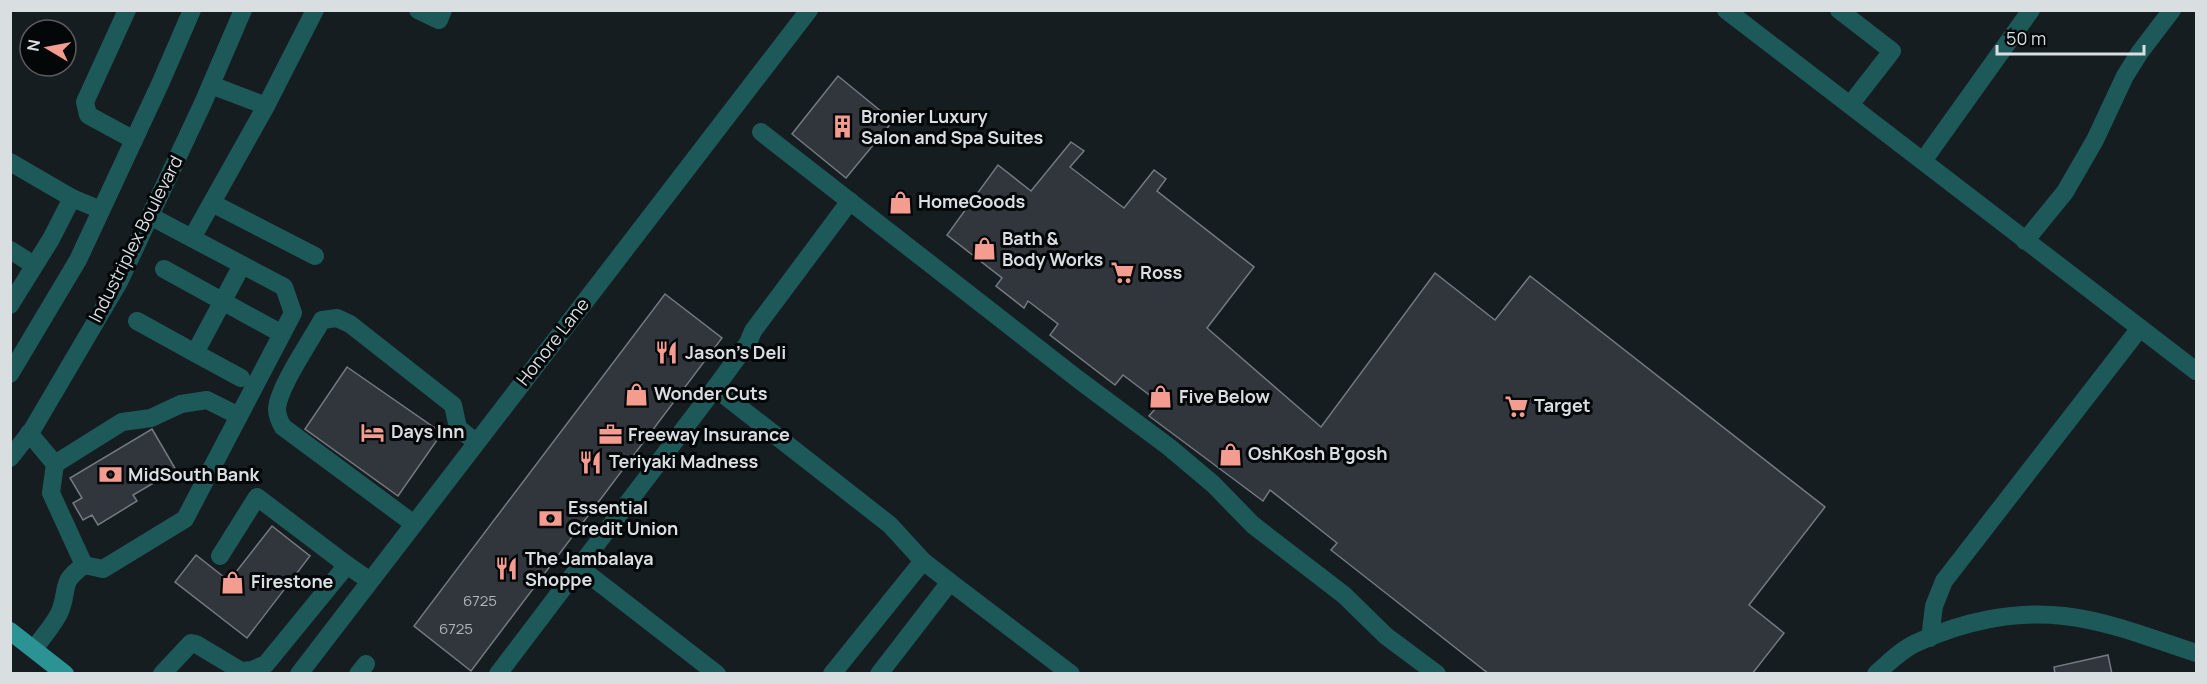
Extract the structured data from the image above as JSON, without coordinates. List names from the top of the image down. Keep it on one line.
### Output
{"streets":{"street":["Industriplex Boulevard","Honore Lane"]},"places":{"building":["Bronier Luxury Salon and Spa Suites"],"shop":["HomeGoods","Bath & Body Works","Wonder Cuts","Five Below","OshKosh B'gosh","Firestone"],"supermarket":["Ross","Target"],"restaurant":["Jason's Deli","Teriyaki Madness","The Jambalaya Shoppe"],"hotel":["Days Inn"],"office":["Freeway Insurance"],"bank":["MidSouth Bank","Essential Credit Union"]},"house_numbers":["6725","6725"],"scale_bar":"50 m","north":"left"}
